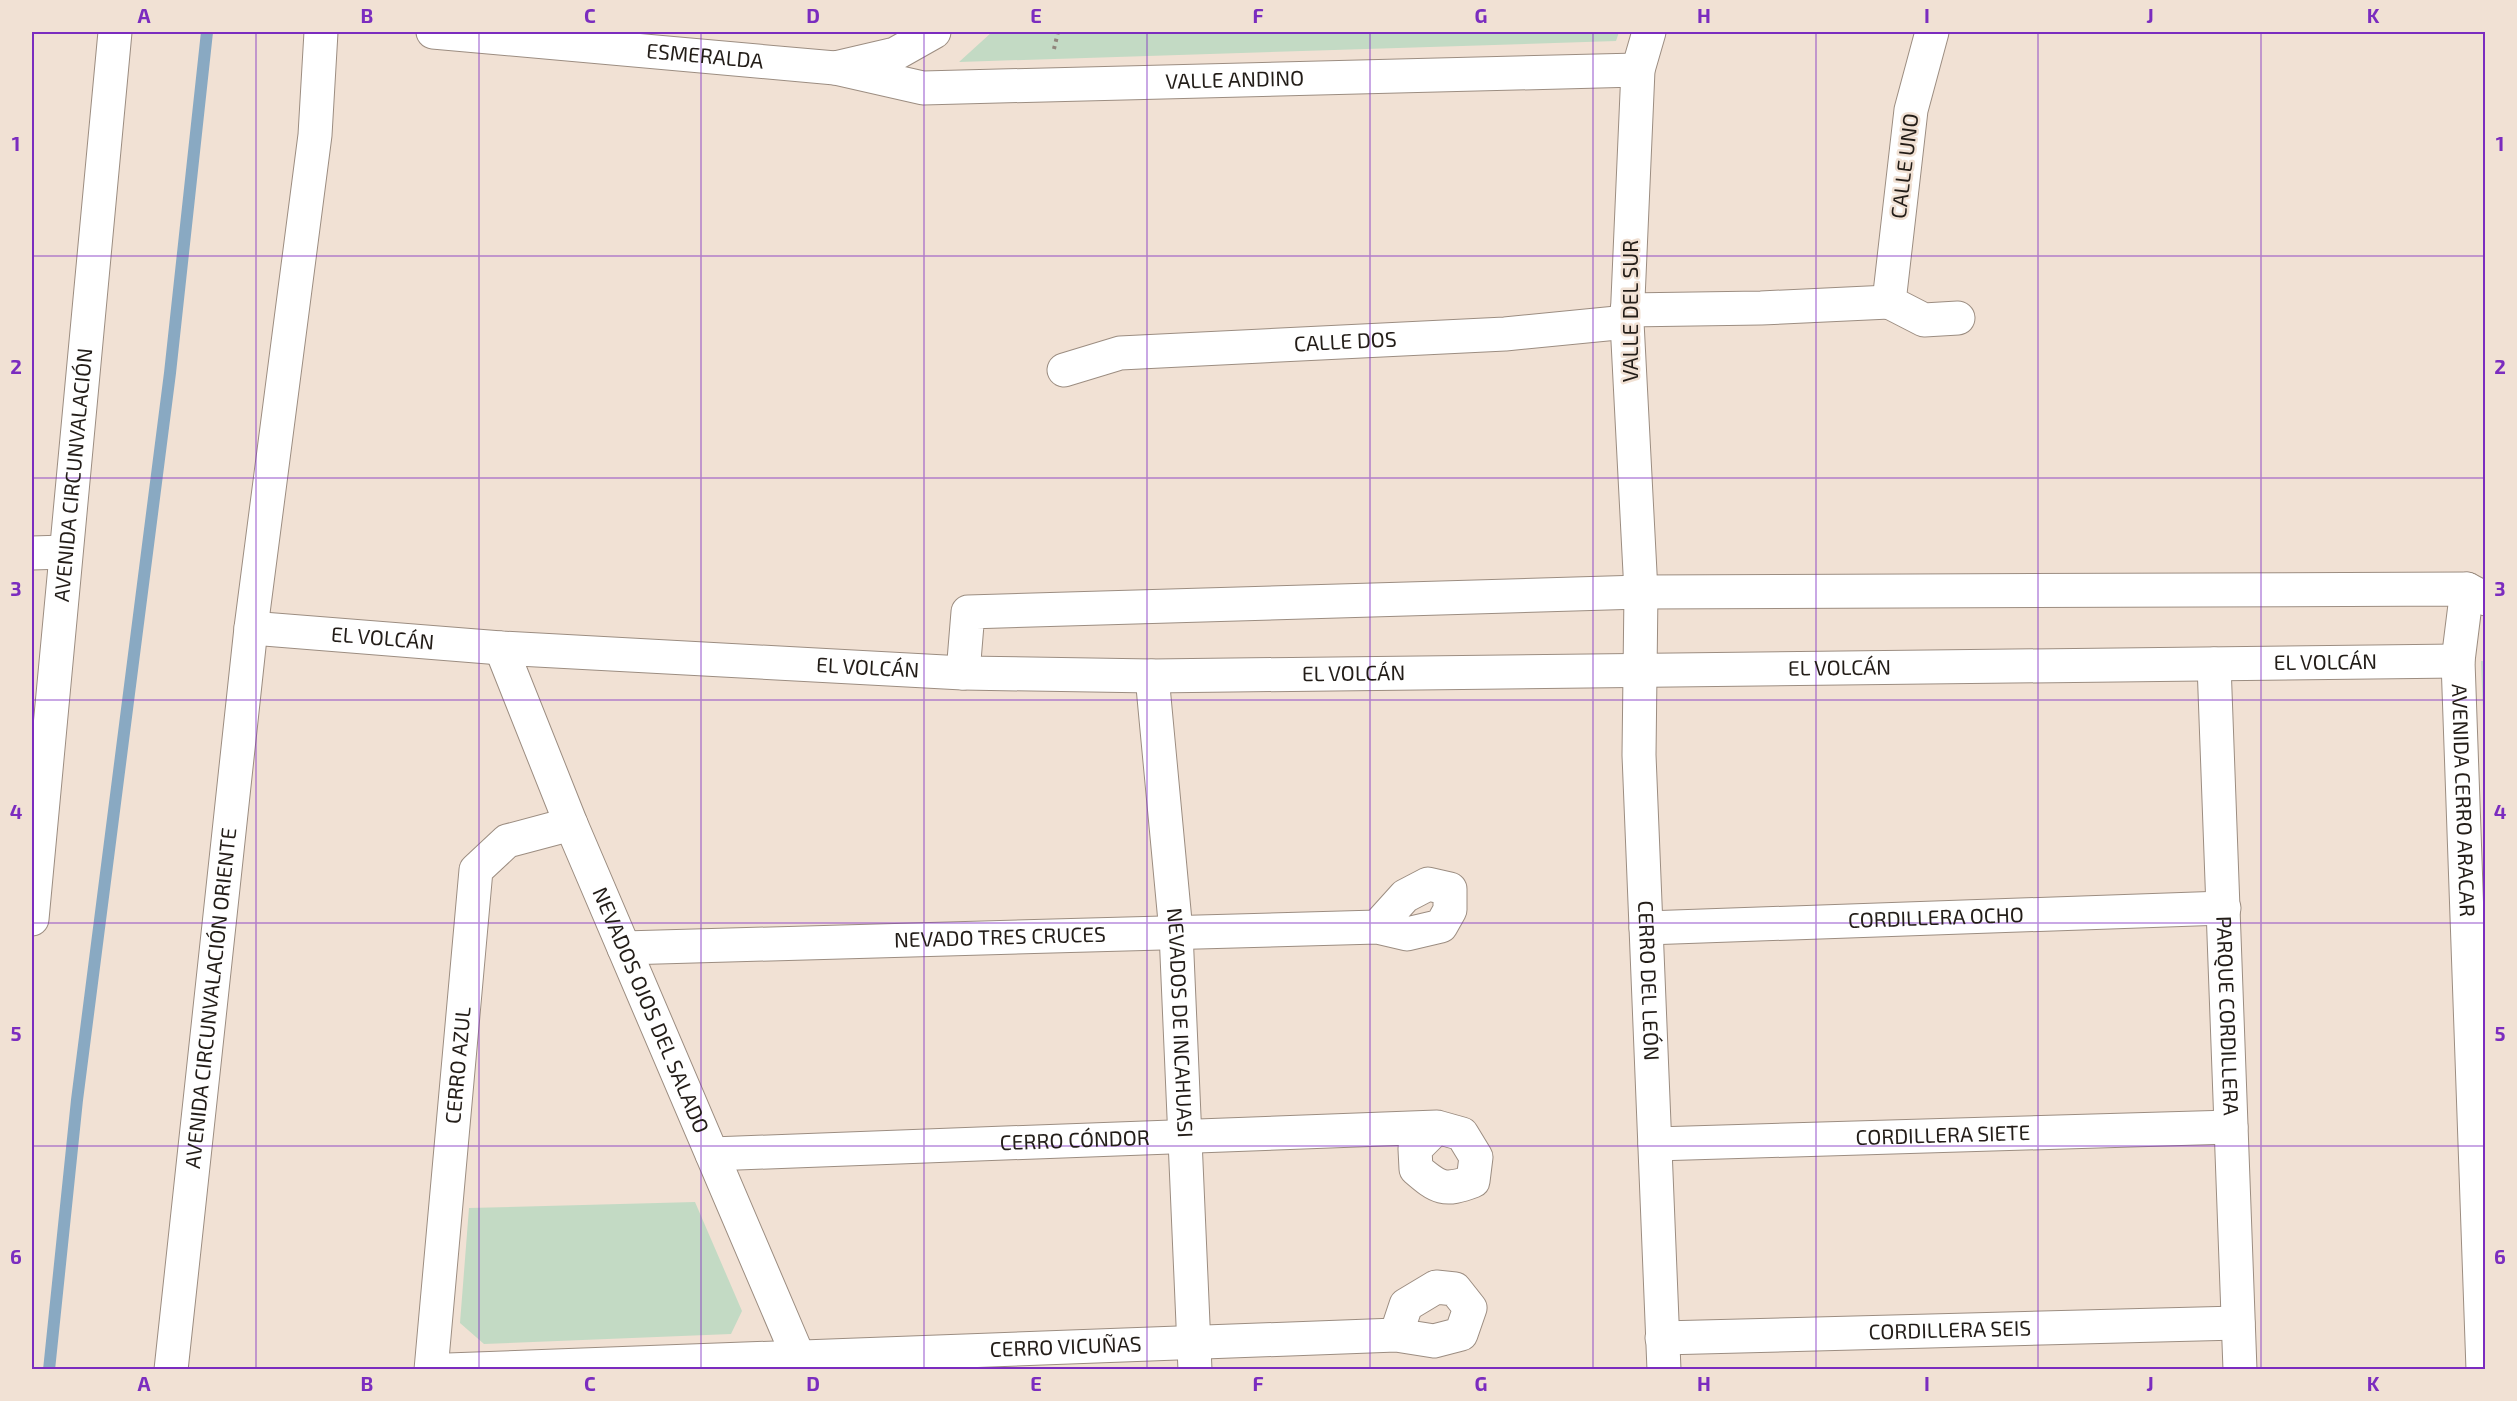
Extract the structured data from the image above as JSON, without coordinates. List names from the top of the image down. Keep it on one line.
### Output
{"streets":{"street":["ESMERALDA","VALLE ANDINO","CALLE UNO","VALLE DEL SUR","CALLE DOS","AVENIDA CIRCUNVALACIÓN","EL VOLCÁN","AVENIDA CERRO ARACAR","CORDILLERA OCHO","NEVADO TRES CRUCES","CERRO DEL LEÓN","AVENIDA CIRCUNVALACIÓN ORIENTE","NEVADOS OJOS DEL SALADO","PARQUE CORDILLERA","NEVADOS DE INCAHUASI","CERRO AZUL","CORDILLERA SIETE","CERRO CÓNDOR","CORDILLERA SEIS","CERRO VICUÑAS"]},"crossings":[["ESMERALDA","VALLE ANDINO"],["VALLE ANDINO","VALLE DEL SUR"],["VALLE DEL SUR","CALLE DOS"],["VALLE DEL SUR","CERRO DEL LEÓN"],["EL VOLCÁN","AVENIDA CERRO ARACAR"],["EL VOLCÁN","CERRO DEL LEÓN"],["EL VOLCÁN","AVENIDA CIRCUNVALACIÓN ORIENTE"],["EL VOLCÁN","NEVADOS OJOS DEL SALADO"],["EL VOLCÁN","PARQUE CORDILLERA"],["EL VOLCÁN","NEVADOS DE INCAHUASI"],["CORDILLERA OCHO","CERRO DEL LEÓN"],["CORDILLERA OCHO","PARQUE CORDILLERA"],["NEVADO TRES CRUCES","NEVADOS OJOS DEL SALADO"],["NEVADO TRES CRUCES","NEVADOS DE INCAHUASI"],["CERRO DEL LEÓN","CORDILLERA SIETE"],["CERRO DEL LEÓN","CORDILLERA SEIS"],["NEVADOS OJOS DEL SALADO","CERRO AZUL"],["NEVADOS OJOS DEL SALADO","CERRO CÓNDOR"],["NEVADOS OJOS DEL SALADO","CERRO VICUÑAS"],["PARQUE CORDILLERA","CORDILLERA SIETE"],["PARQUE CORDILLERA","CORDILLERA SEIS"],["NEVADOS DE INCAHUASI","CERRO CÓNDOR"],["NEVADOS DE INCAHUASI","CERRO VICUÑAS"]],"grid":{"columns":["A","B","C","D","E","F","G","H","I","J","K"],"rows":["1","2","3","4","5","6"]}}
